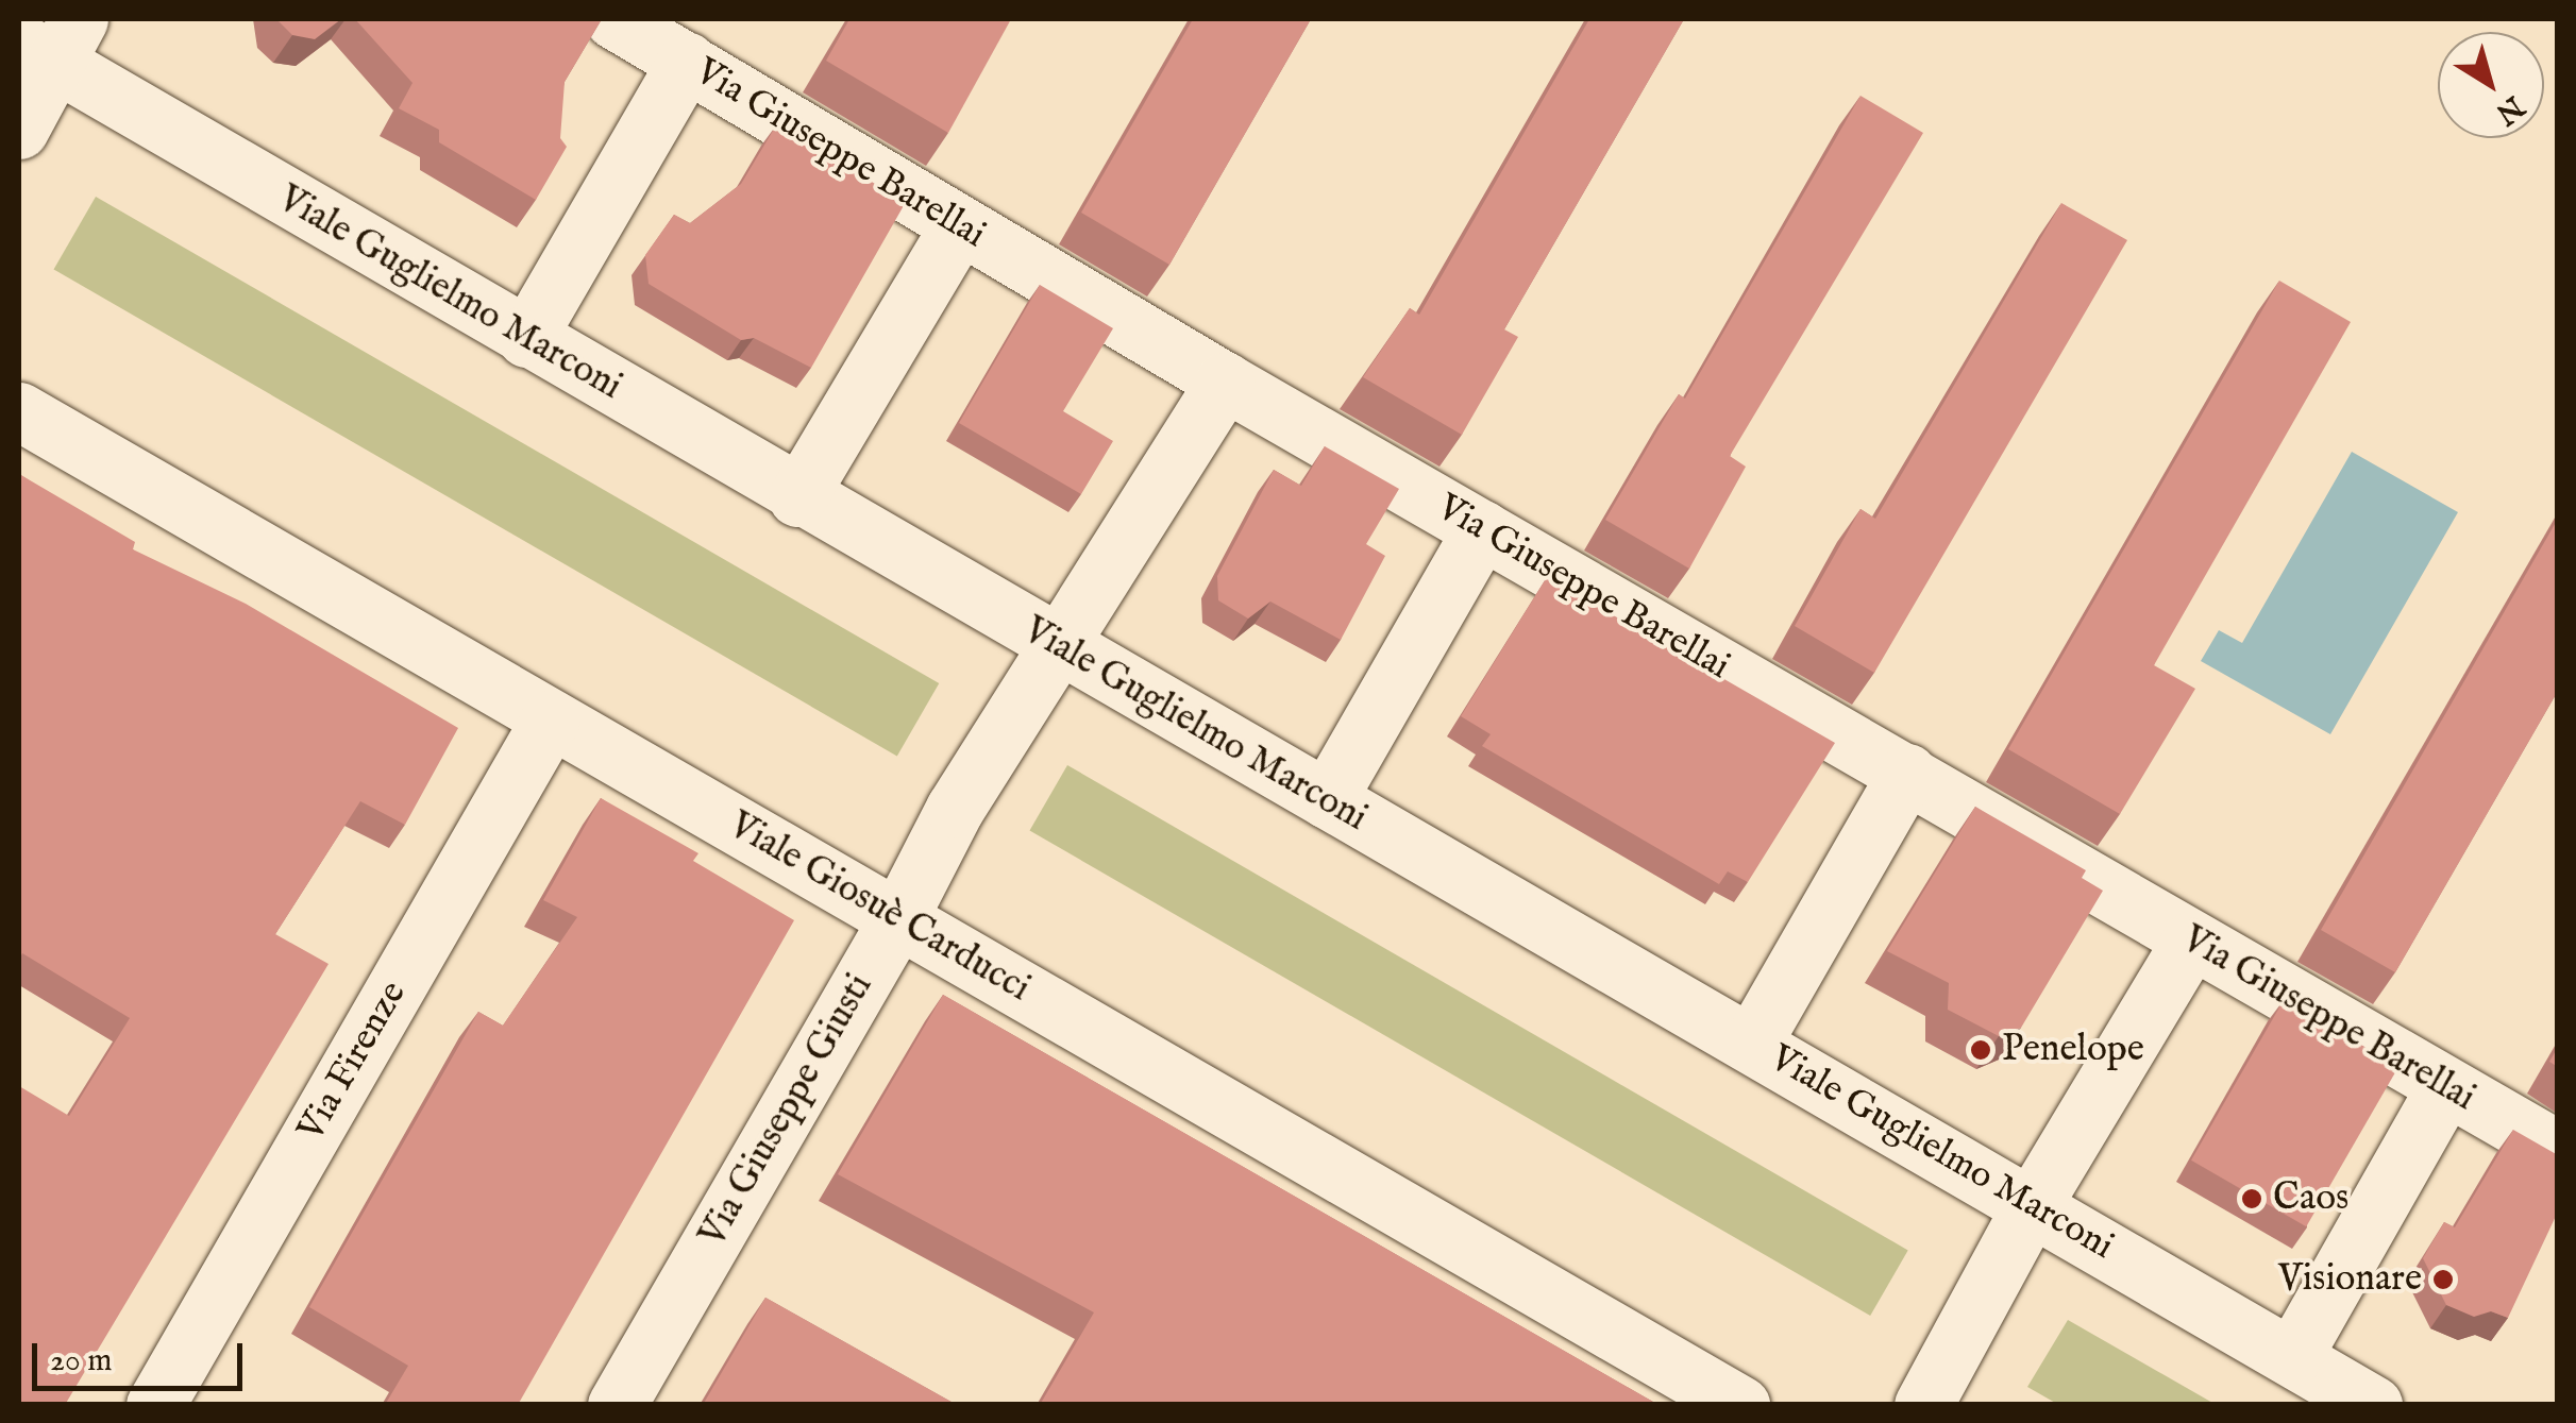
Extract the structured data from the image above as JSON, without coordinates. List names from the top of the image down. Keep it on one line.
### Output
{"streets":{"street":["Via Giuseppe Barellai","Viale Guglielmo Marconi","Viale Giosuè Carducci","Via Firenze","Via Giuseppe Giusti"]},"crossings":[["Via Giuseppe Barellai","Via Giuseppe Giusti"],["Viale Guglielmo Marconi","Via Giuseppe Giusti"],["Viale Giosuè Carducci","Via Firenze"],["Viale Giosuè Carducci","Via Giuseppe Giusti"]],"places":["Penelope","Caos","Visionare"],"scale_bar":"20 m","north":"bottom right"}
